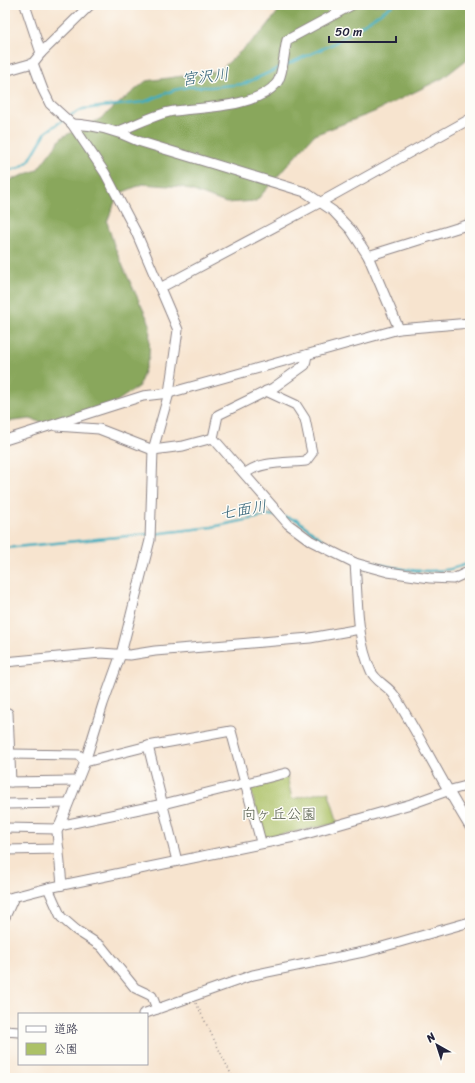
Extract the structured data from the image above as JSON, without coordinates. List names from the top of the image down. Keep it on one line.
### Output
{"water":["宮沢川","七面川"],"parks":["向ヶ丘公園"],"legend":["道路","公園"],"scale_bar":"50 m","north":"top left"}
